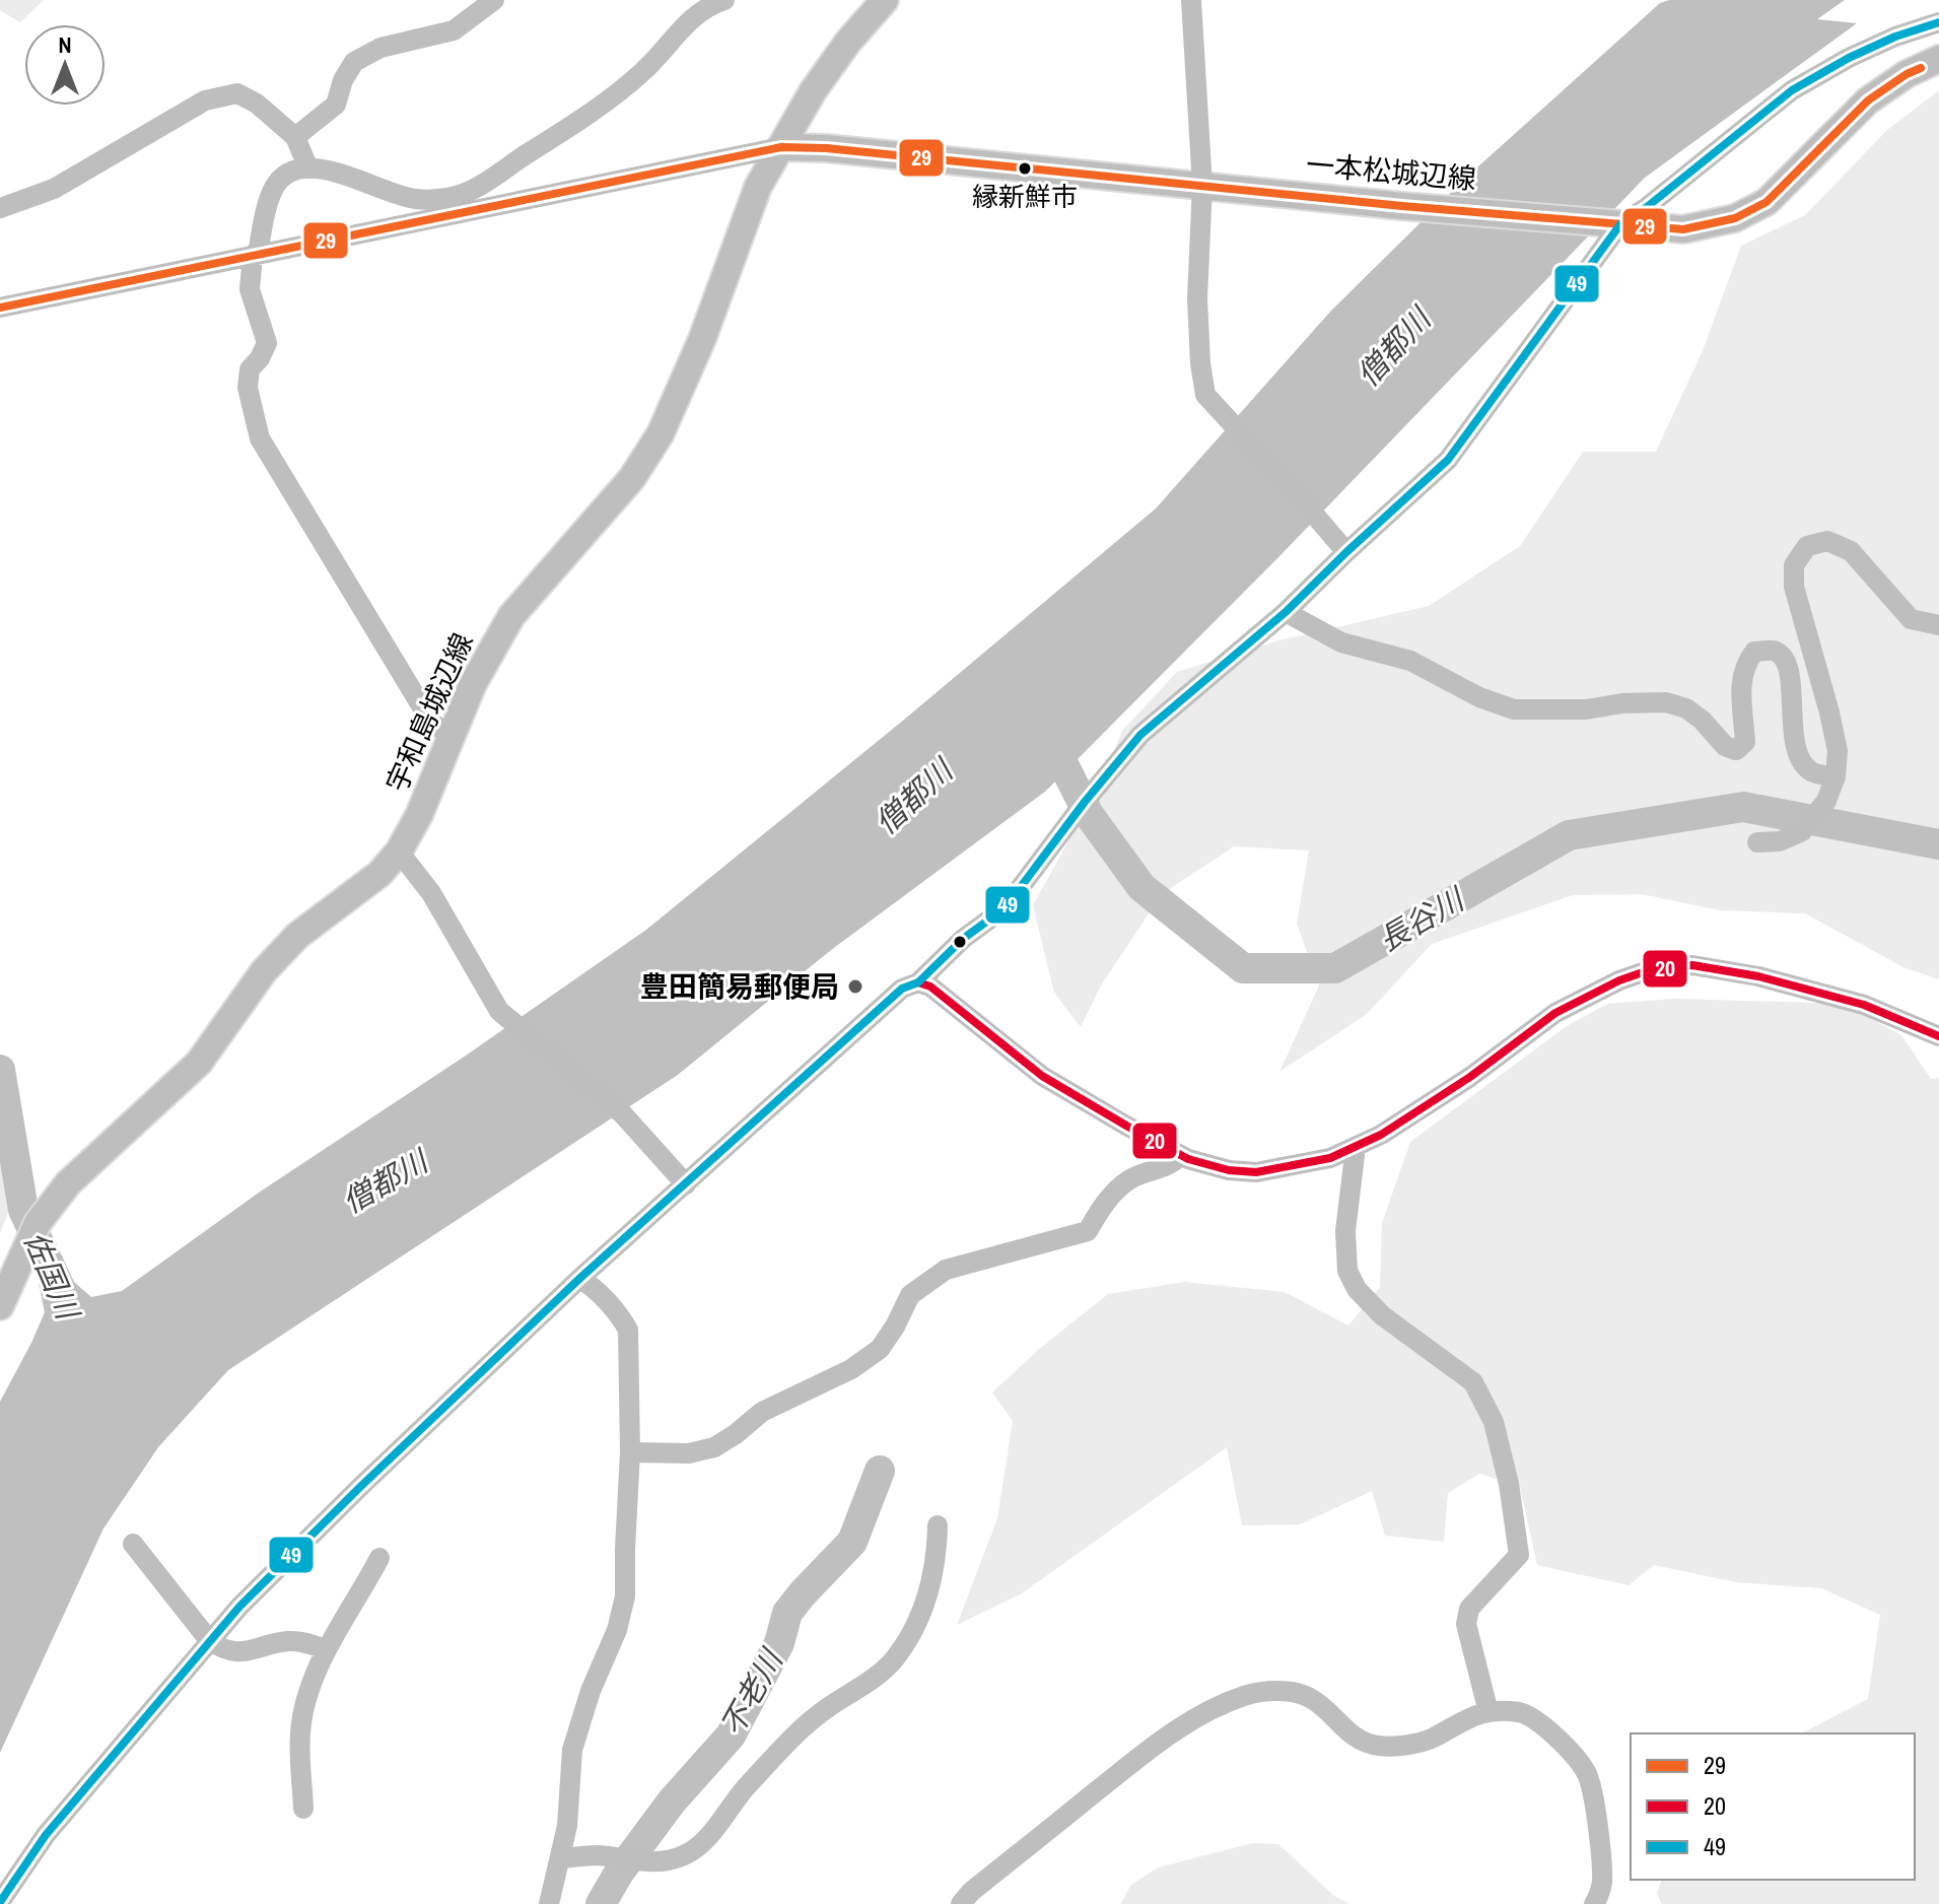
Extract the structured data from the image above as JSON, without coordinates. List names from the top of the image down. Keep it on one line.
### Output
{"streets":{"main road":["一本松城辺線","宇和島城辺線"]},"crossings":[["一本松城辺線","宇和島城辺線"]],"water":["僧都川","長谷川","佐国川","不老川"],"places":["縁新鮮市","豊田簡易郵便局"],"lines":["transit line 49","transit line 29","transit line 20"],"legend":["29","20","49"],"north":"top"}
